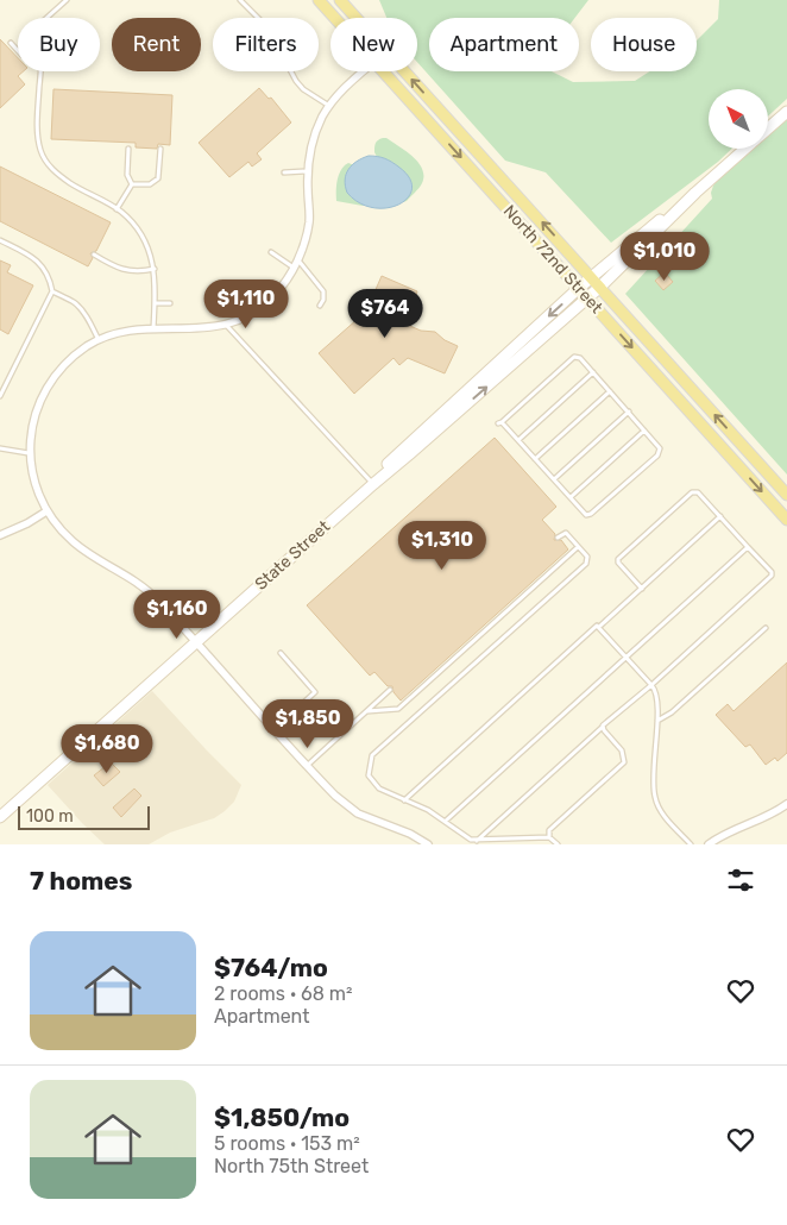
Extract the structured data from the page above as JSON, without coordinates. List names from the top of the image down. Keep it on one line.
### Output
{"streets":{"main road":["North 72nd Street"],"street":["State Street"]},"crossings":[["North 72nd Street","State Street"]],"scale_bar":"100 m","north":"top left","page":{"chip":["Buy","Rent","Filters","New","Apartment","House"],"price":["$1,010","$1,110","$764","$1,310","$1,160","$1,850","$1,680"],"scale":"100 m","heading":"7 homes","list":[{"name":"$764/mo","note":"2 rooms · 68 m² · Apartment"},{"name":"$1,850/mo","note":"5 rooms · 153 m² · North 75th Street"}]}}
